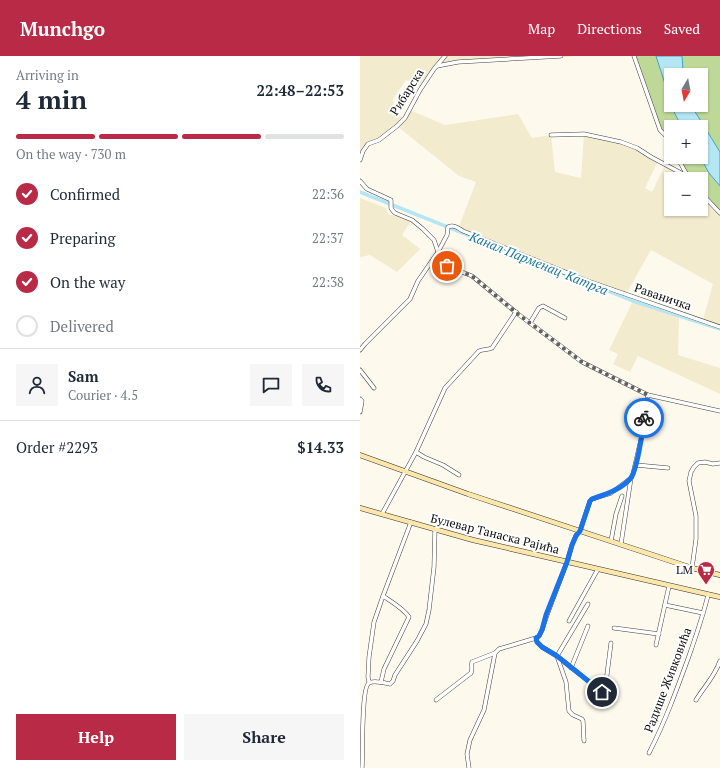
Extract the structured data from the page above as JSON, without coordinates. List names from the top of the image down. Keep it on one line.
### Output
{"streets":{"street":["Рибарска","Раваничка","Булевар Танаска Рајића","Радише Живковића"]},"crossings":[["Булевар Танаска Рајића","Радише Живковића"]],"water":["Канал Парменац-Катрга"],"places":{"supermarket":["LM"]},"north":"bottom","page":{"header":"Munchgo","nav":["Map","Directions","Saved"],"heading":["4 min","Arriving in","22:48–22:53"],"panel":["Sam","Courier · 4.5","Order #2293","$14.33"],"map_buttons":["+","−"],"bar":"On the way · 730 m","list":[["Confirmed","22:36"],["Preparing","22:37"],["On the way","22:38"],"Delivered"],"buttons":["Help","Share"]}}
